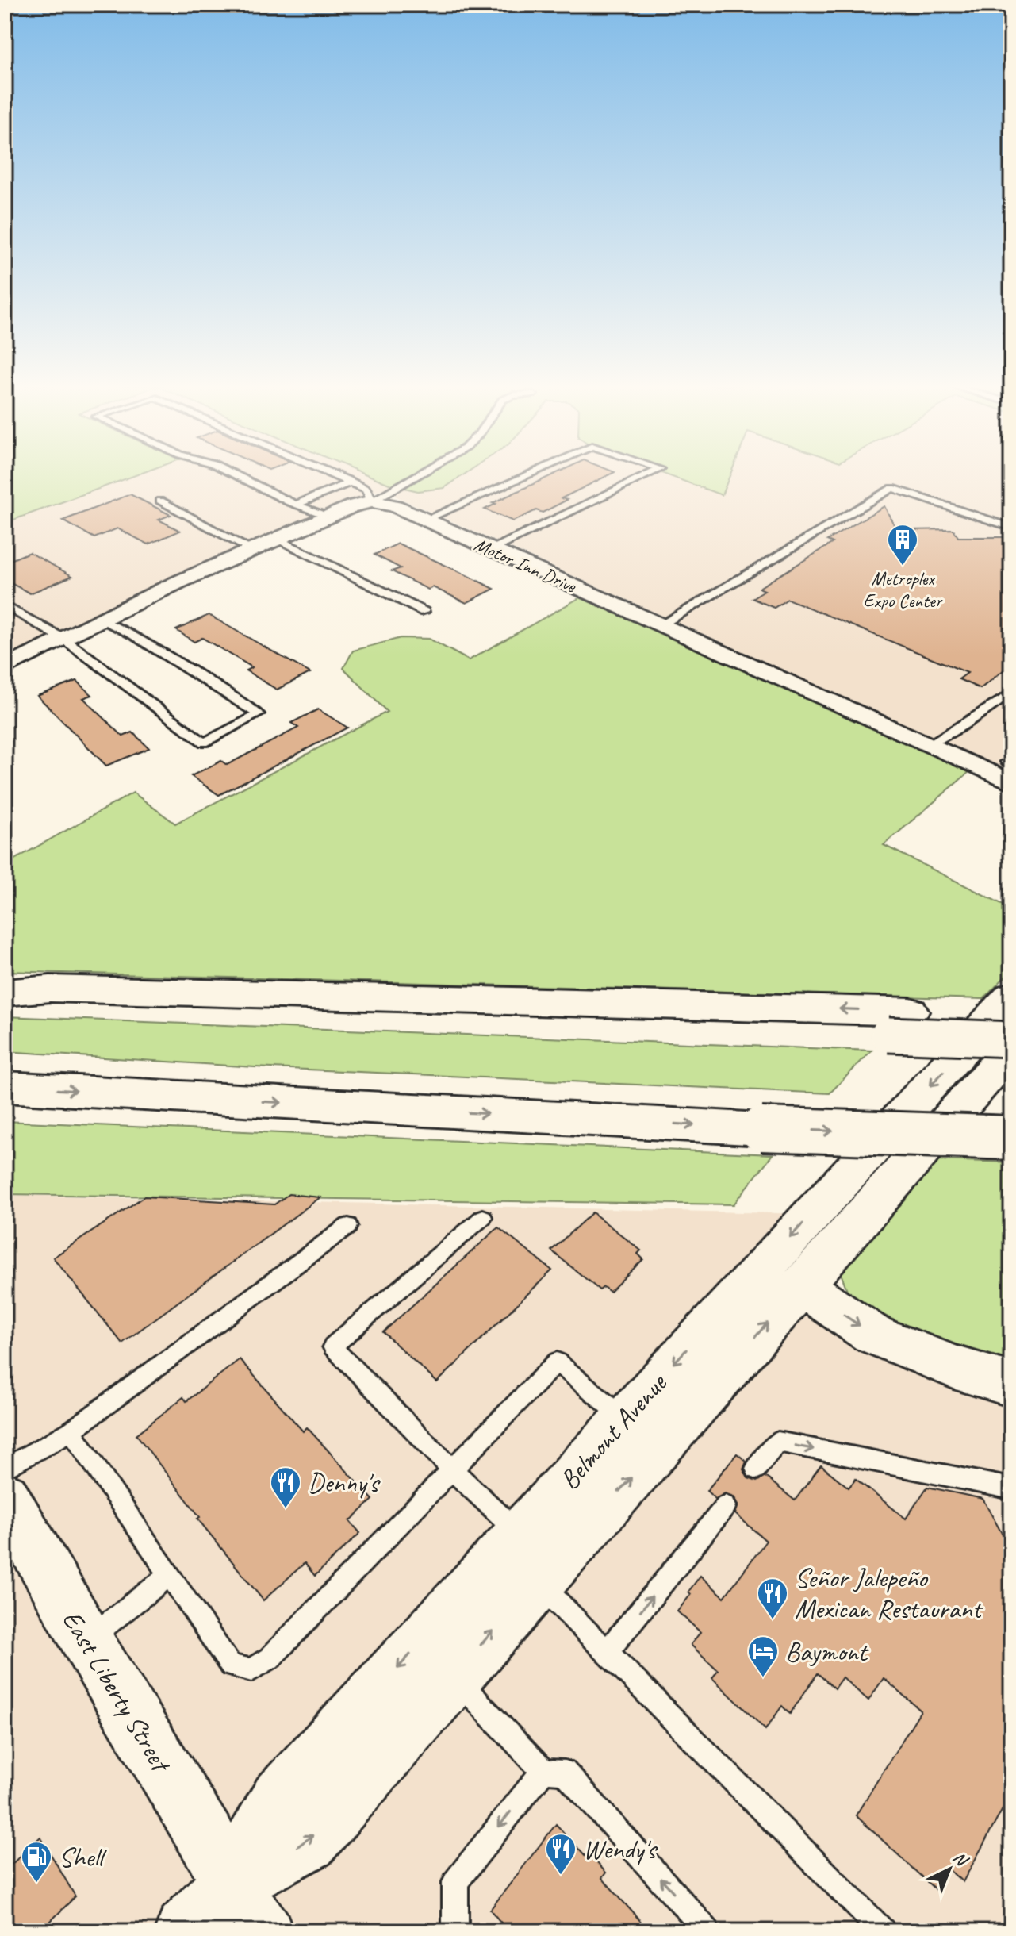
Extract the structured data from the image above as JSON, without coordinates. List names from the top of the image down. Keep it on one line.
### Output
{"streets":{"main road":["Belmont Avenue","East Liberty Street"],"street":["Motor Inn Drive"]},"crossings":[["Belmont Avenue","East Liberty Street"]],"places":{"building":["Metroplex Expo Center"],"restaurant":["Denny's","Señor Jalepeño Mexican Restaurant","Wendy's"],"hotel":["Baymont"],"fuel station":["Shell"]},"north":"top right"}
